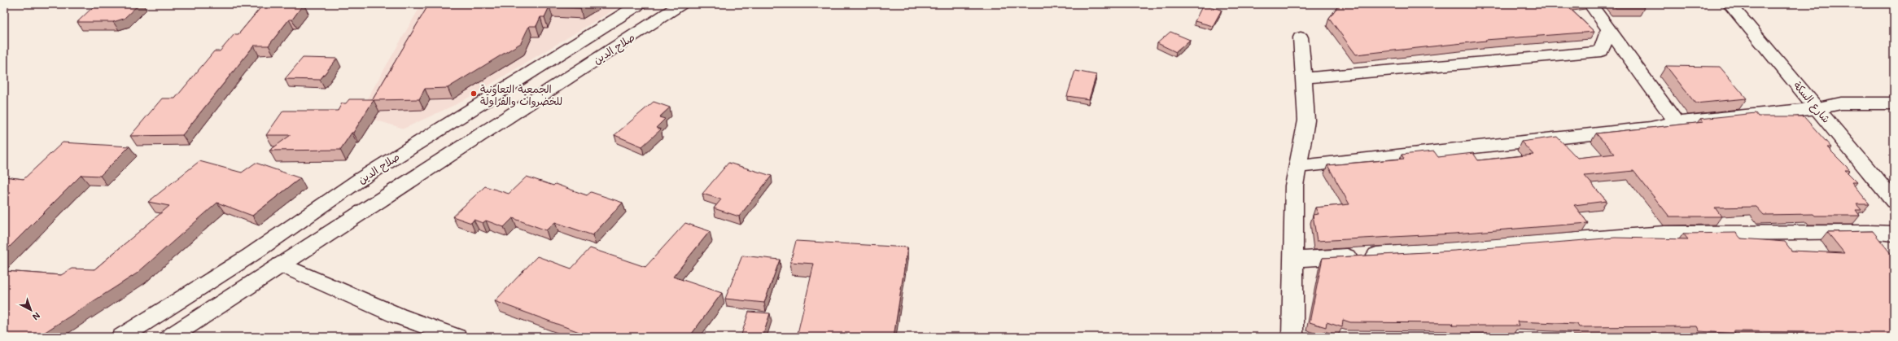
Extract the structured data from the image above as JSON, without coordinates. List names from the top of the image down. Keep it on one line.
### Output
{"streets":{"main road":["صلاح الدين","شارع السكة"]},"places":["الجمعية التعاونية للخضروات والفراولة"],"north":"bottom right"}
